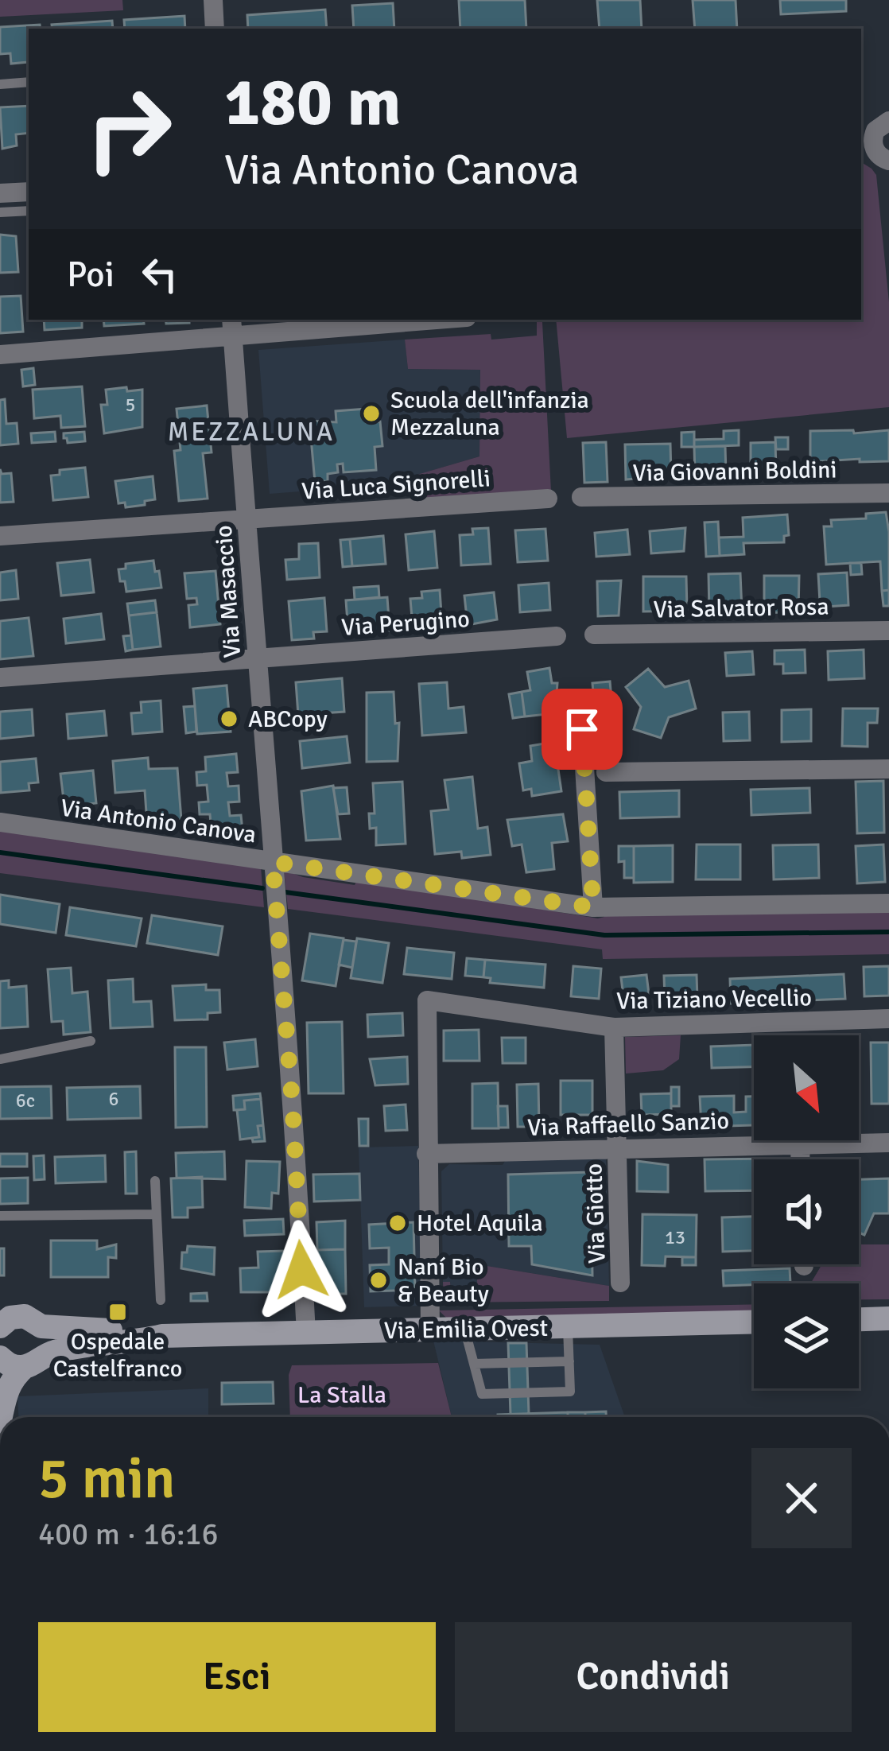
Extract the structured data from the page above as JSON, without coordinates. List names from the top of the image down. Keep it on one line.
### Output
{"streets":{"main road":["Via Emilia Ovest"],"street":["Via Giovanni Boldini","Via Luca Signorelli","Via Masaccio","Via Salvator Rosa","Via Perugino","Via Antonio Canova","Via Tiziano Vecellio","Via Raffaello Sanzio","Via Giotto"]},"crossings":[["Via Luca Signorelli","Via Masaccio"],["Via Masaccio","Via Perugino"],["Via Masaccio","Via Antonio Canova"],["Via Masaccio","Via Emilia Ovest"],["Via Tiziano Vecellio","Via Raffaello Sanzio"],["Via Tiziano Vecellio","Via Giotto"],["Via Raffaello Sanzio","Via Giotto"]],"districts":["MEZZALUNA"],"parks":["La Stalla"],"places":{"other":["Scuola dell'infanzia Mezzaluna","ABCopy","Hotel Aquila","Naní Bio & Beauty"],"transit":["Ospedale Castelfranco"]},"house_numbers":["5","6","6c","13"],"north":"bottom right","page":{"turn":["180 m","Via Antonio Canova"],"then":"Poi","heading":["5 min","400 m · 16:16"],"buttons":["Esci","Condividi"]}}
